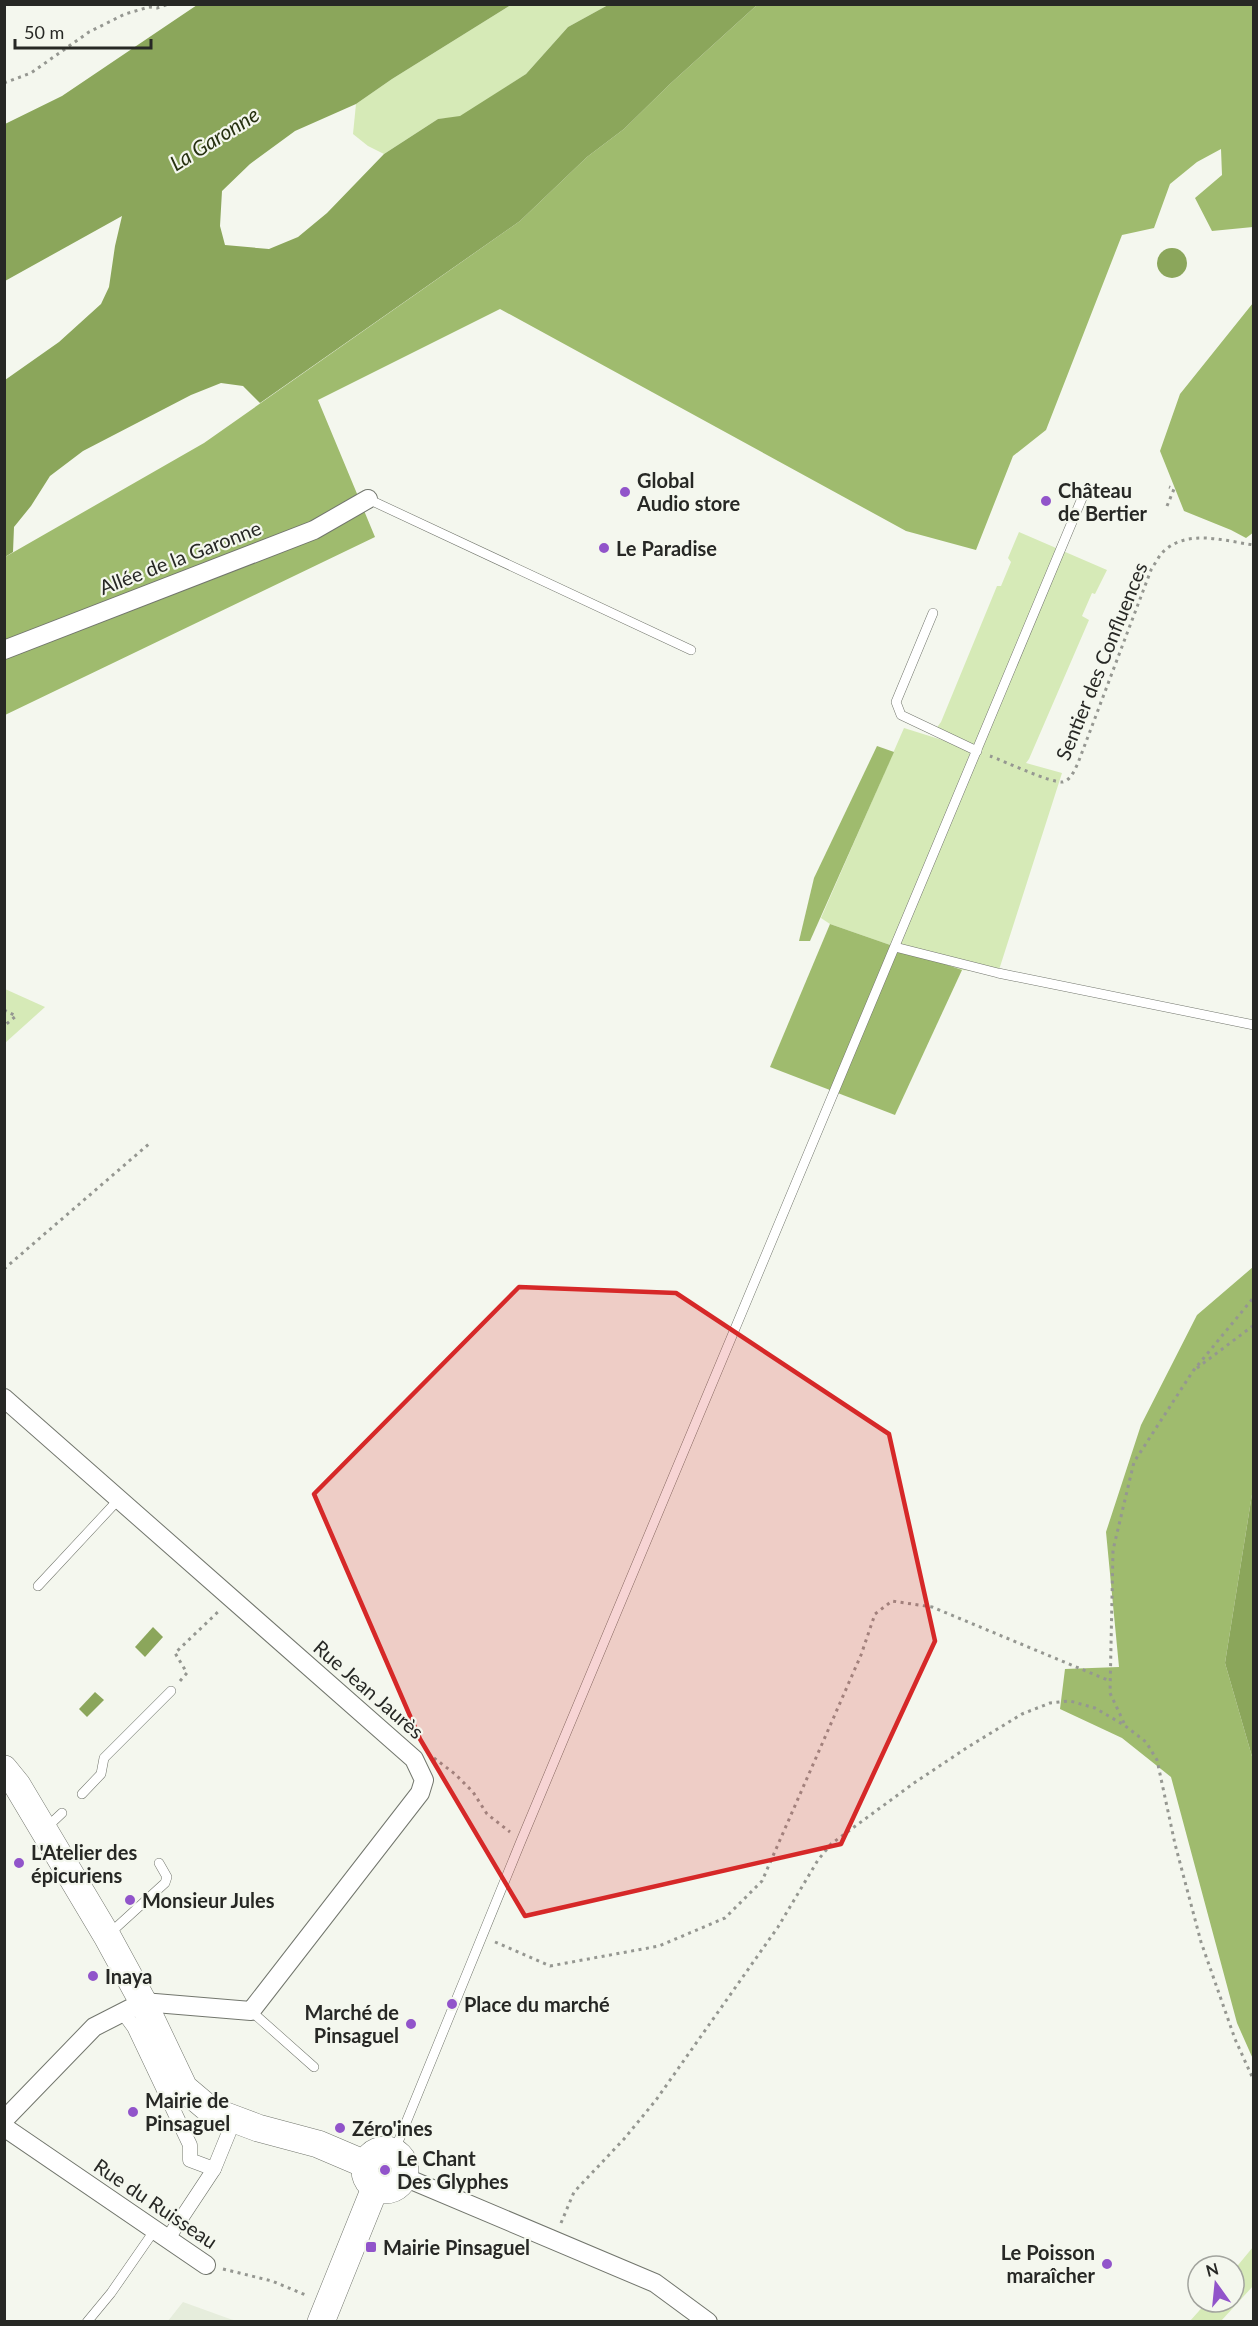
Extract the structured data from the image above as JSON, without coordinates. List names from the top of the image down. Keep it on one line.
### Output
{"streets":{"street":["Allée de la Garonne","Rue Jean Jaurès","Rue du Ruisseau"],"path":["Sentier des Confluences"]},"water":["La Garonne"],"places":{"other":["Global Audio store","Château de Bertier","Le Paradise","L'Atelier des épicuriens","Monsieur Jules","Inaya","Place du marché","Marché de Pinsaguel","Mairie de Pinsaguel","Zéro'ines","Le Chant Des Glyphes","Le Poisson maraîcher"],"transit":["Mairie Pinsaguel"]},"scale_bar":"50 m","north":"top"}
